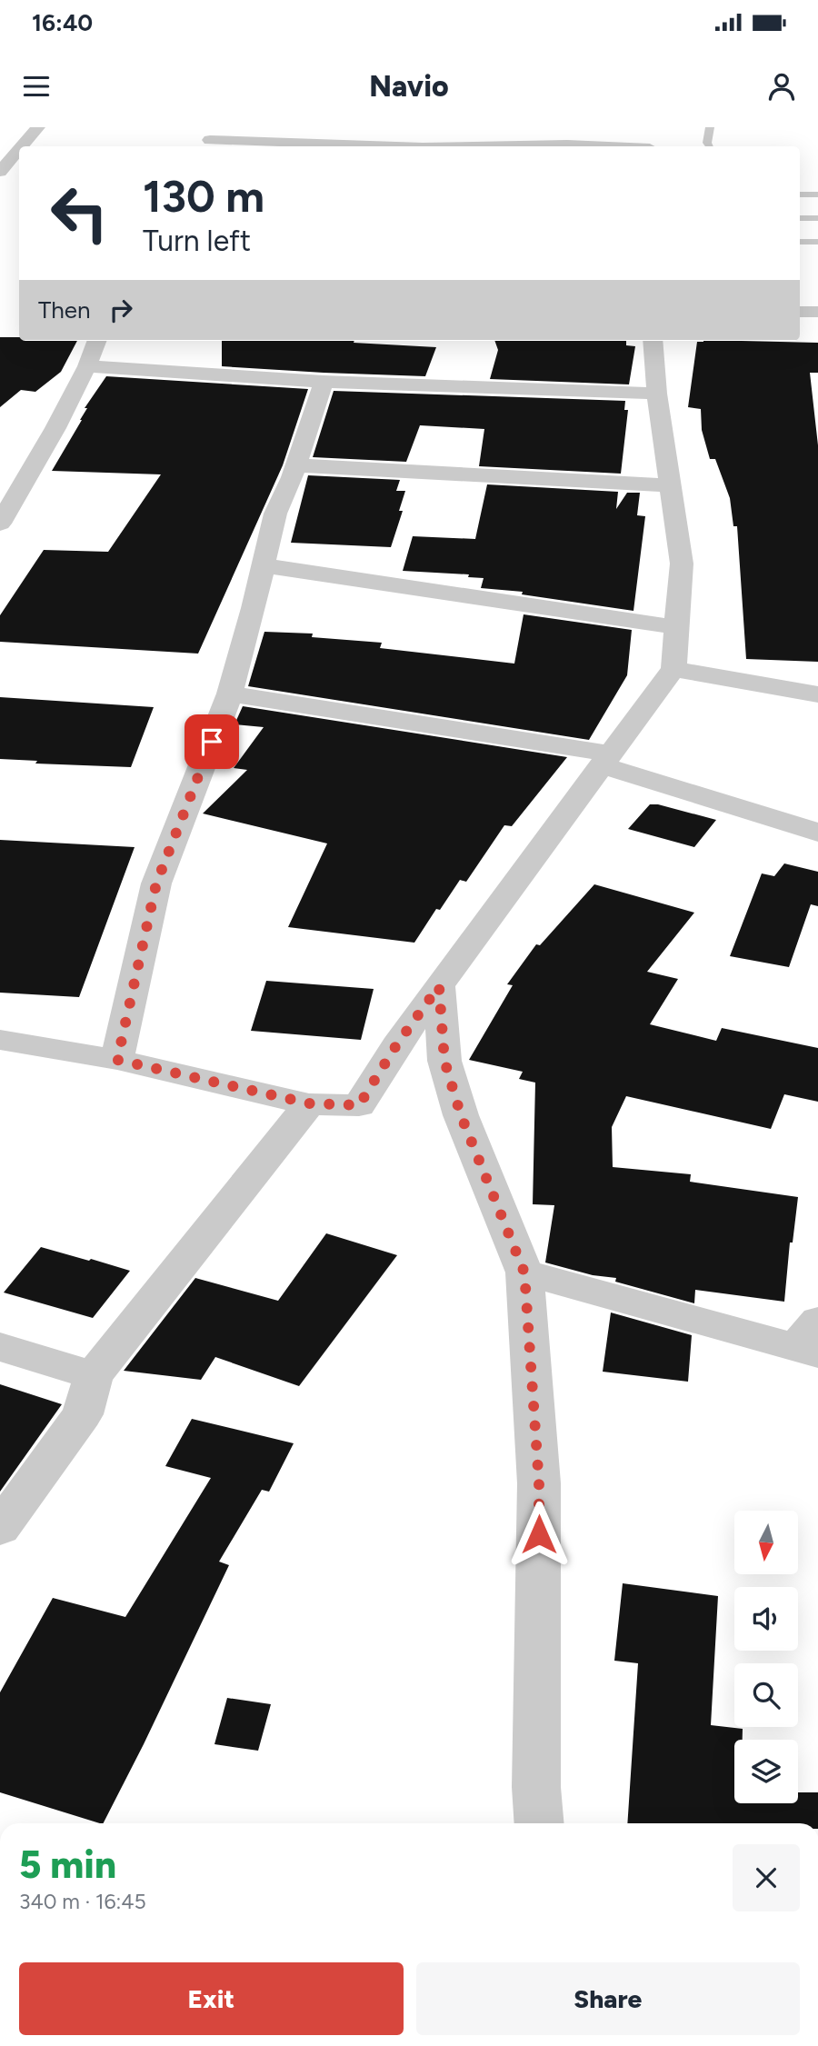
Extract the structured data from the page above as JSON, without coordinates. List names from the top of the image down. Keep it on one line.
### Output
{"north":"bottom","page":{"status":"16:40","header":"Navio","turn":["130 m","Turn left"],"then":"Then","heading":["5 min","340 m · 16:45"],"buttons":["Exit","Share"]}}
